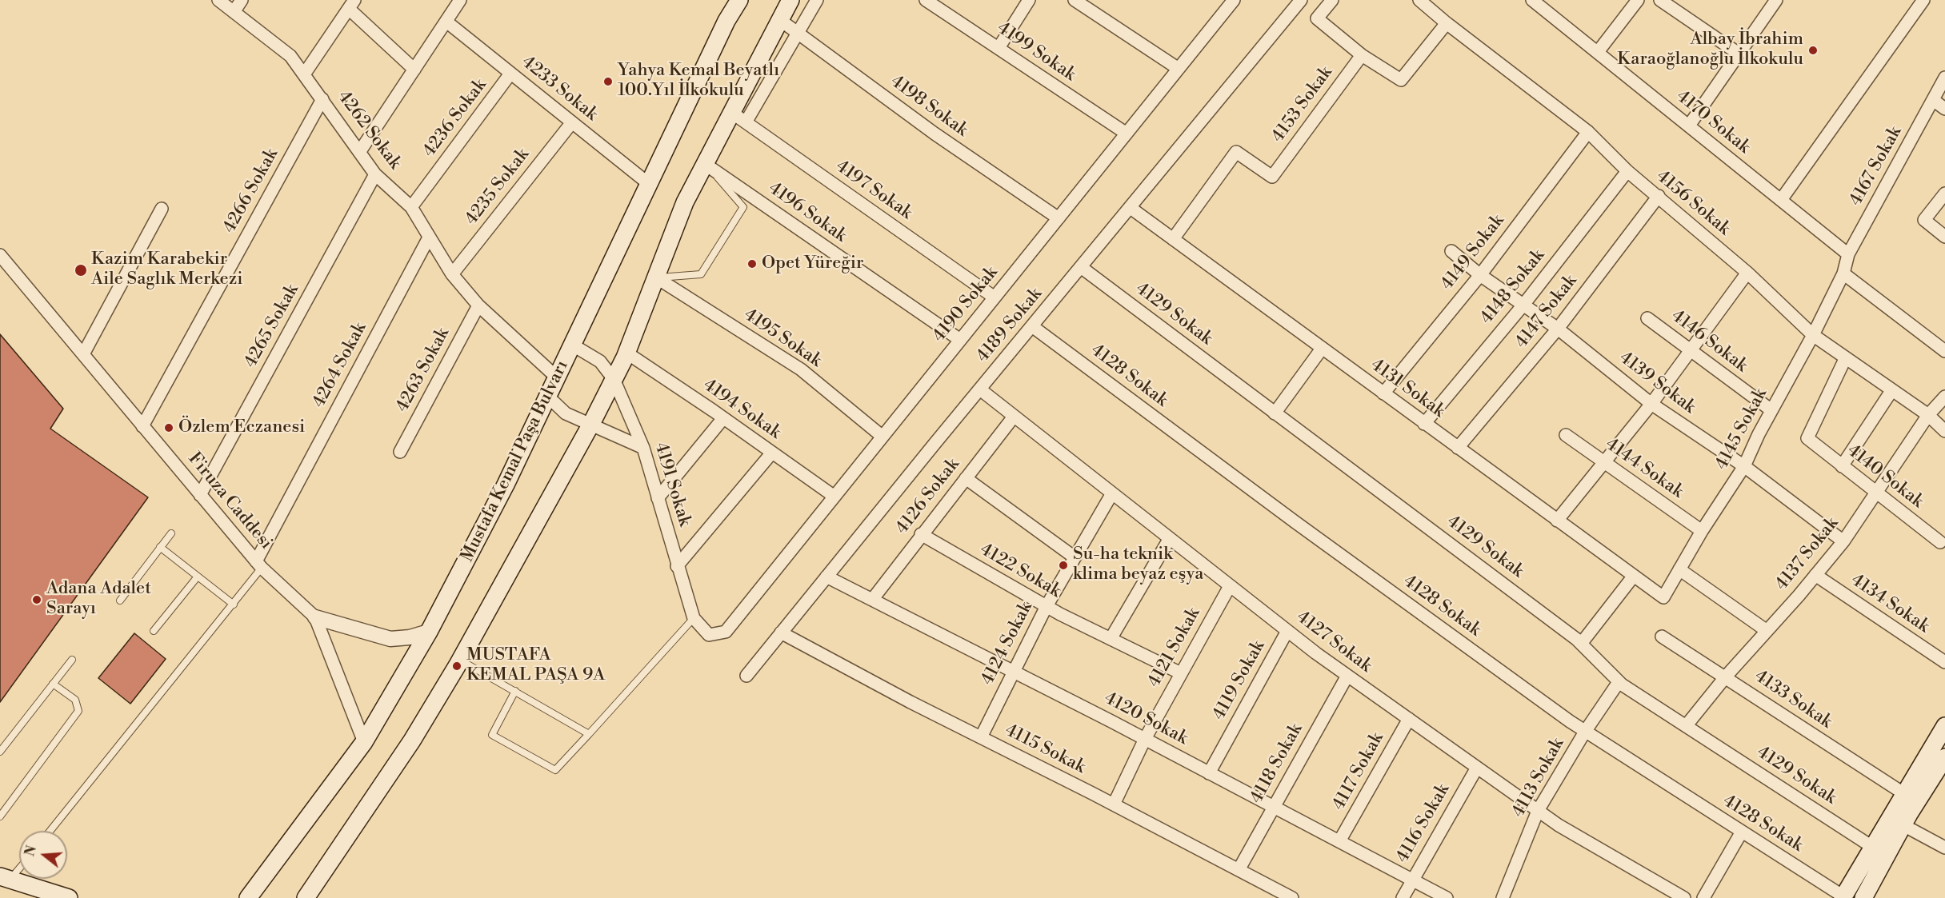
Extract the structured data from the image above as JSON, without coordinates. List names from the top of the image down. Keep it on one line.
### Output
{"streets":{"main road":["Mustafa Kemal Paşa Bulvarı"],"street":["4199 Sokak","4233 Sokak","4153 Sokak","4198 Sokak","4236 Sokak","4170 Sokak","4262 Sokak","4167 Sokak","4235 Sokak","4197 Sokak","4266 Sokak","4156 Sokak","4196 Sokak","4149 Sokak","4148 Sokak","4190 Sokak","4147 Sokak","4129 Sokak","4189 Sokak","4265 Sokak","4195 Sokak","4146 Sokak","4264 Sokak","4263 Sokak","4128 Sokak","4139 Sokak","4131 Sokak","4194 Sokak","4145 Sokak","4144 Sokak","4140 Sokak","4191 Sokak","4126 Sokak","Firuza Caddesi","4137 Sokak","4122 Sokak","4134 Sokak","4127 Sokak","4124 Sokak","4121 Sokak","4119 Sokak","4133 Sokak","4120 Sokak","4115 Sokak","4118 Sokak","4117 Sokak","4113 Sokak","4116 Sokak"]},"crossings":[["4199 Sokak","4190 Sokak"],["4233 Sokak","4236 Sokak"],["4233 Sokak","4235 Sokak"],["4233 Sokak","Mustafa Kemal Paşa Bulvarı"],["4153 Sokak","4131 Sokak"],["4198 Sokak","4190 Sokak"],["4236 Sokak","4262 Sokak"],["4170 Sokak","4167 Sokak"],["4262 Sokak","4235 Sokak"],["4262 Sokak","4266 Sokak"],["4262 Sokak","4265 Sokak"],["4262 Sokak","4264 Sokak"],["4262 Sokak","4263 Sokak"],["4262 Sokak","Mustafa Kemal Paşa Bulvarı"],["4167 Sokak","4145 Sokak"],["4197 Sokak","4190 Sokak"],["4266 Sokak","Firuza Caddesi"],["4156 Sokak","4149 Sokak"],["4156 Sokak","4148 Sokak"],["4156 Sokak","4147 Sokak"],["4156 Sokak","4145 Sokak"],["4156 Sokak","4140 Sokak"],["4156 Sokak","4137 Sokak"],["4196 Sokak","4190 Sokak"],["4149 Sokak","4139 Sokak"],["4149 Sokak","4131 Sokak"],["4148 Sokak","4139 Sokak"],["4148 Sokak","4131 Sokak"],["4190 Sokak","4195 Sokak"],["4190 Sokak","4194 Sokak"],["4190 Sokak","4191 Sokak"],["4147 Sokak","4139 Sokak"],["4147 Sokak","4131 Sokak"],["4129 Sokak","4189 Sokak"],["4129 Sokak","4137 Sokak"],["4129 Sokak","4113 Sokak"],["4189 Sokak","4128 Sokak"],["4189 Sokak","4131 Sokak"],["4189 Sokak","4127 Sokak"],["4189 Sokak","4120 Sokak"],["4189 Sokak","4115 Sokak"],["4265 Sokak","Firuza Caddesi"],["4146 Sokak","4145 Sokak"],["4264 Sokak","Firuza Caddesi"],["4128 Sokak","4113 Sokak"],["4139 Sokak","4145 Sokak"],["4139 Sokak","4137 Sokak"],["4131 Sokak","4145 Sokak"],["4145 Sokak","4144 Sokak"],["Mustafa Kemal Paşa Bulvarı","4191 Sokak"],["Mustafa Kemal Paşa Bulvarı","Firuza Caddesi"],["4140 Sokak","4137 Sokak"],["4126 Sokak","4122 Sokak"],["4126 Sokak","4127 Sokak"],["4126 Sokak","4120 Sokak"],["4137 Sokak","4134 Sokak"],["4137 Sokak","4133 Sokak"],["4122 Sokak","4124 Sokak"],["4122 Sokak","4121 Sokak"],["4127 Sokak","4124 Sokak"],["4127 Sokak","4121 Sokak"],["4127 Sokak","4119 Sokak"],["4127 Sokak","4118 Sokak"],["4127 Sokak","4117 Sokak"],["4127 Sokak","4113 Sokak"],["4127 Sokak","4116 Sokak"],["4124 Sokak","4120 Sokak"],["4124 Sokak","4115 Sokak"],["4121 Sokak","4120 Sokak"],["4121 Sokak","4115 Sokak"],["4119 Sokak","4120 Sokak"],["4120 Sokak","4118 Sokak"],["4120 Sokak","4117 Sokak"],["4120 Sokak","4116 Sokak"],["4115 Sokak","4118 Sokak"]],"places":["Albay İbrahim Karaoğlanoğlu İlkokulu","Yahya Kemal Beyatlı 100.Yıl İlkokulu","Opet Yüreğir","Kazim Karabekir Aile Saglık Merkezi","Özlem Eczanesi","Su-ha teknik klima beyaz eşya","Adana Adalet Sarayı","MUSTAFA KEMAL PAŞA 9A"],"north":"left"}
